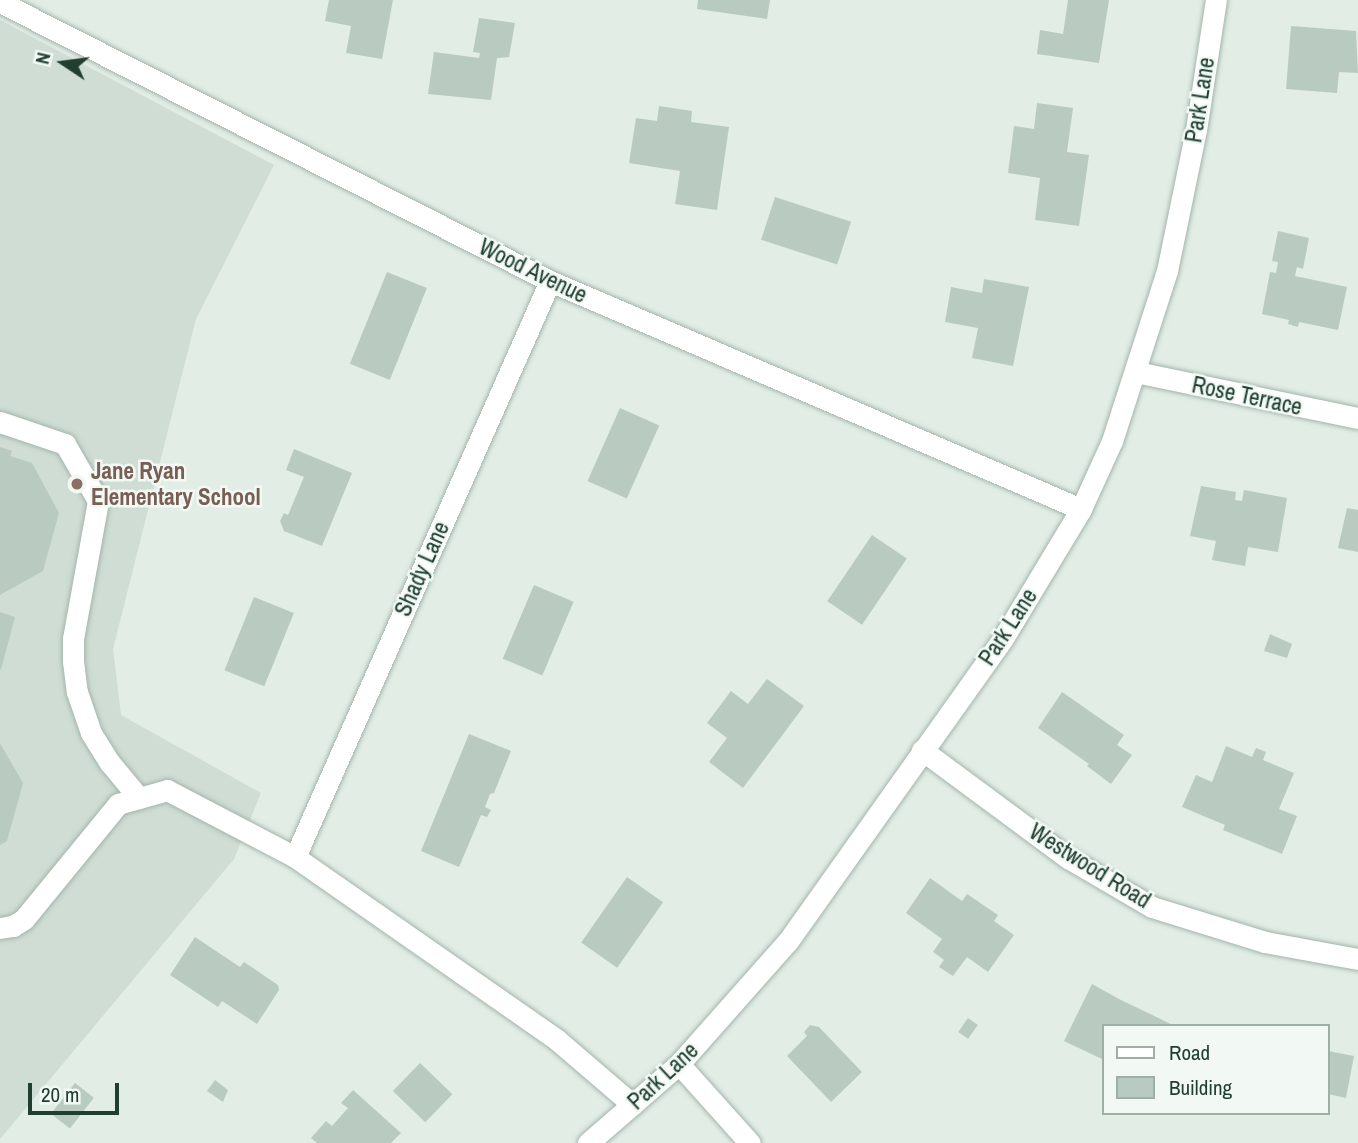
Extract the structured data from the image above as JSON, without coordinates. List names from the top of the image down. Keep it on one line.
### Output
{"streets":{"street":["Park Lane","Wood Avenue","Rose Terrace","Shady Lane","Westwood Road"]},"crossings":[["Park Lane","Wood Avenue"],["Park Lane","Rose Terrace"],["Park Lane","Westwood Road"],["Wood Avenue","Shady Lane"]],"places":["Jane Ryan Elementary School"],"legend":["Road","Building"],"scale_bar":"20 m","north":"left"}
